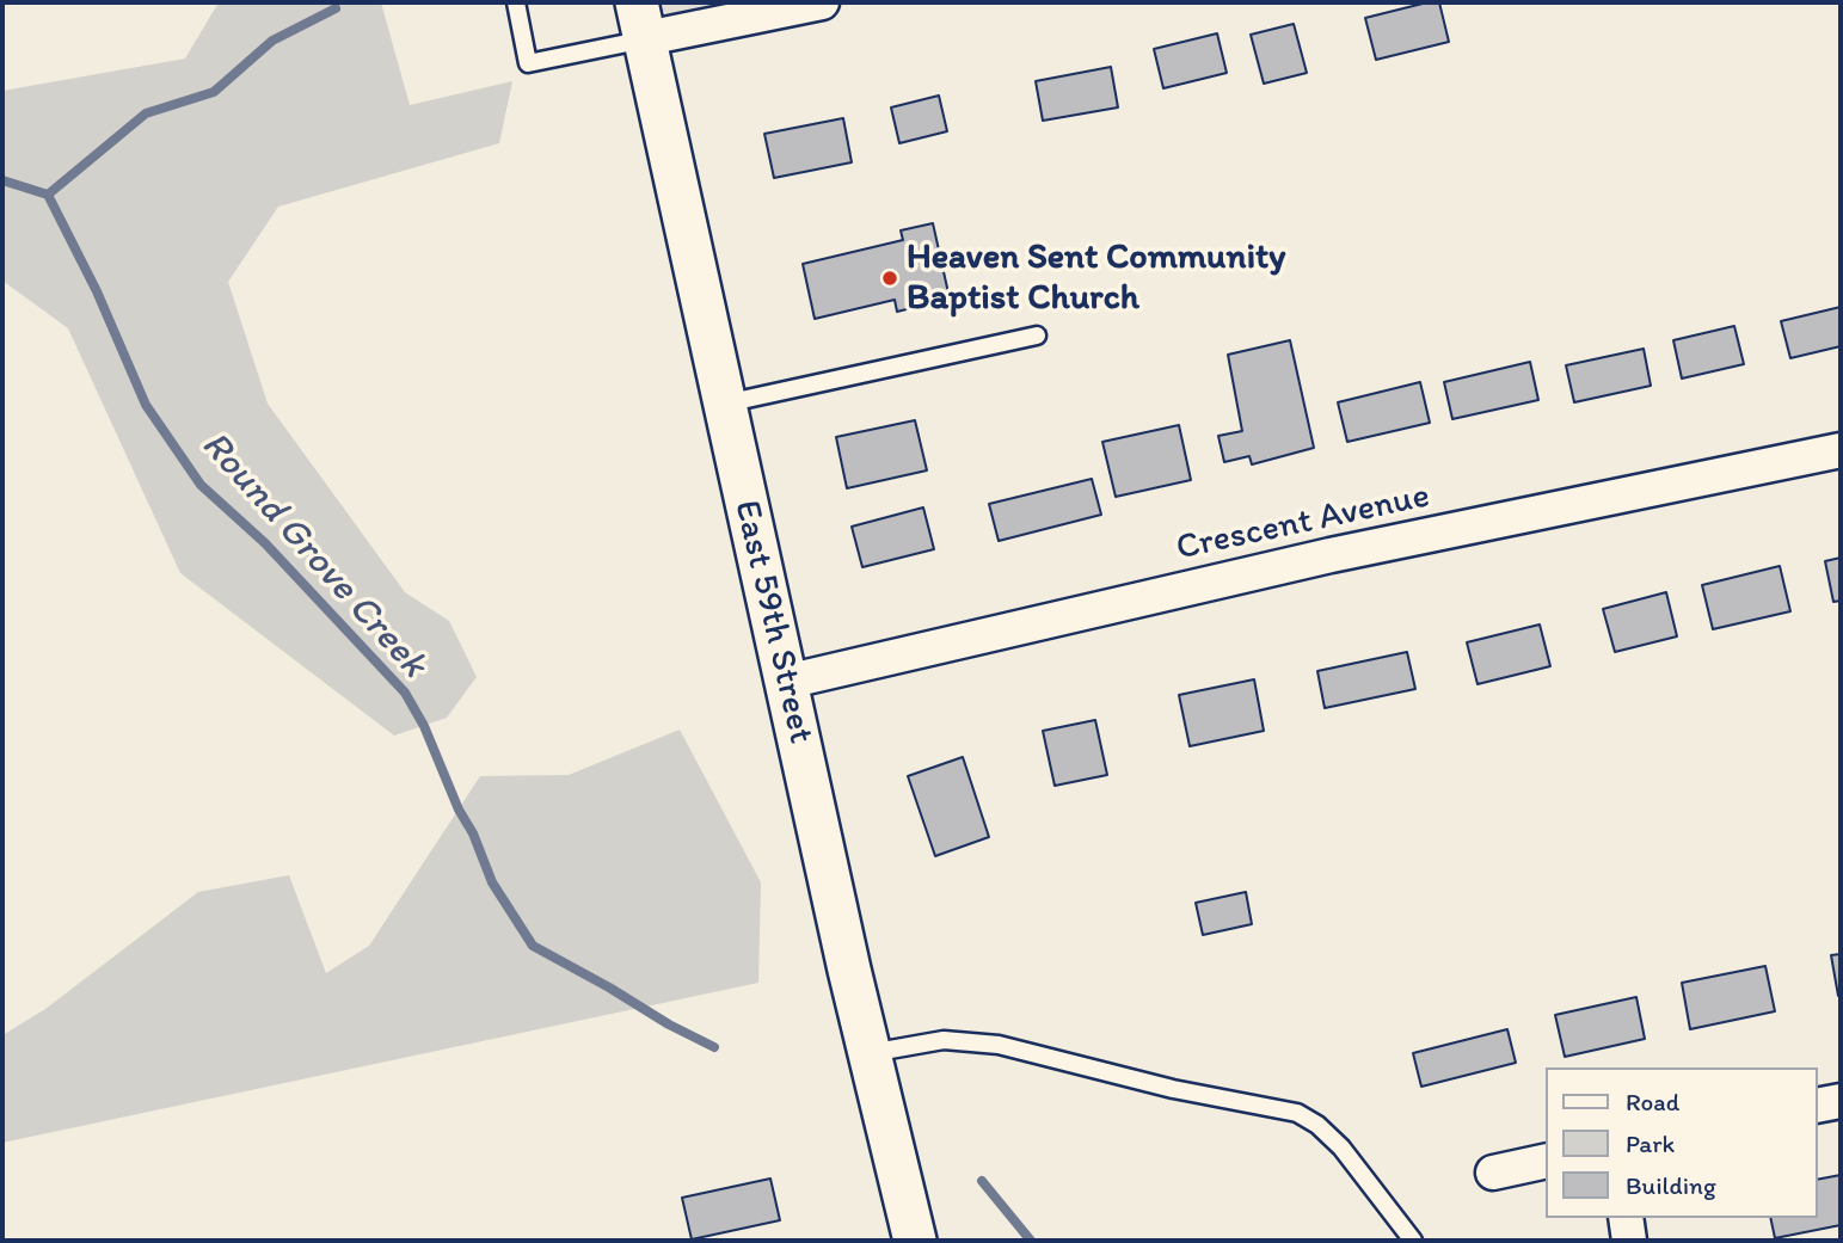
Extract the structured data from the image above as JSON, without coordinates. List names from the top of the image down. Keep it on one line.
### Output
{"streets":{"street":["Crescent Avenue","East 59th Street"]},"crossings":[["Crescent Avenue","East 59th Street"]],"water":["Round Grove Creek"],"places":["Heaven Sent Community Baptist Church"],"legend":["Road","Park","Building"]}
